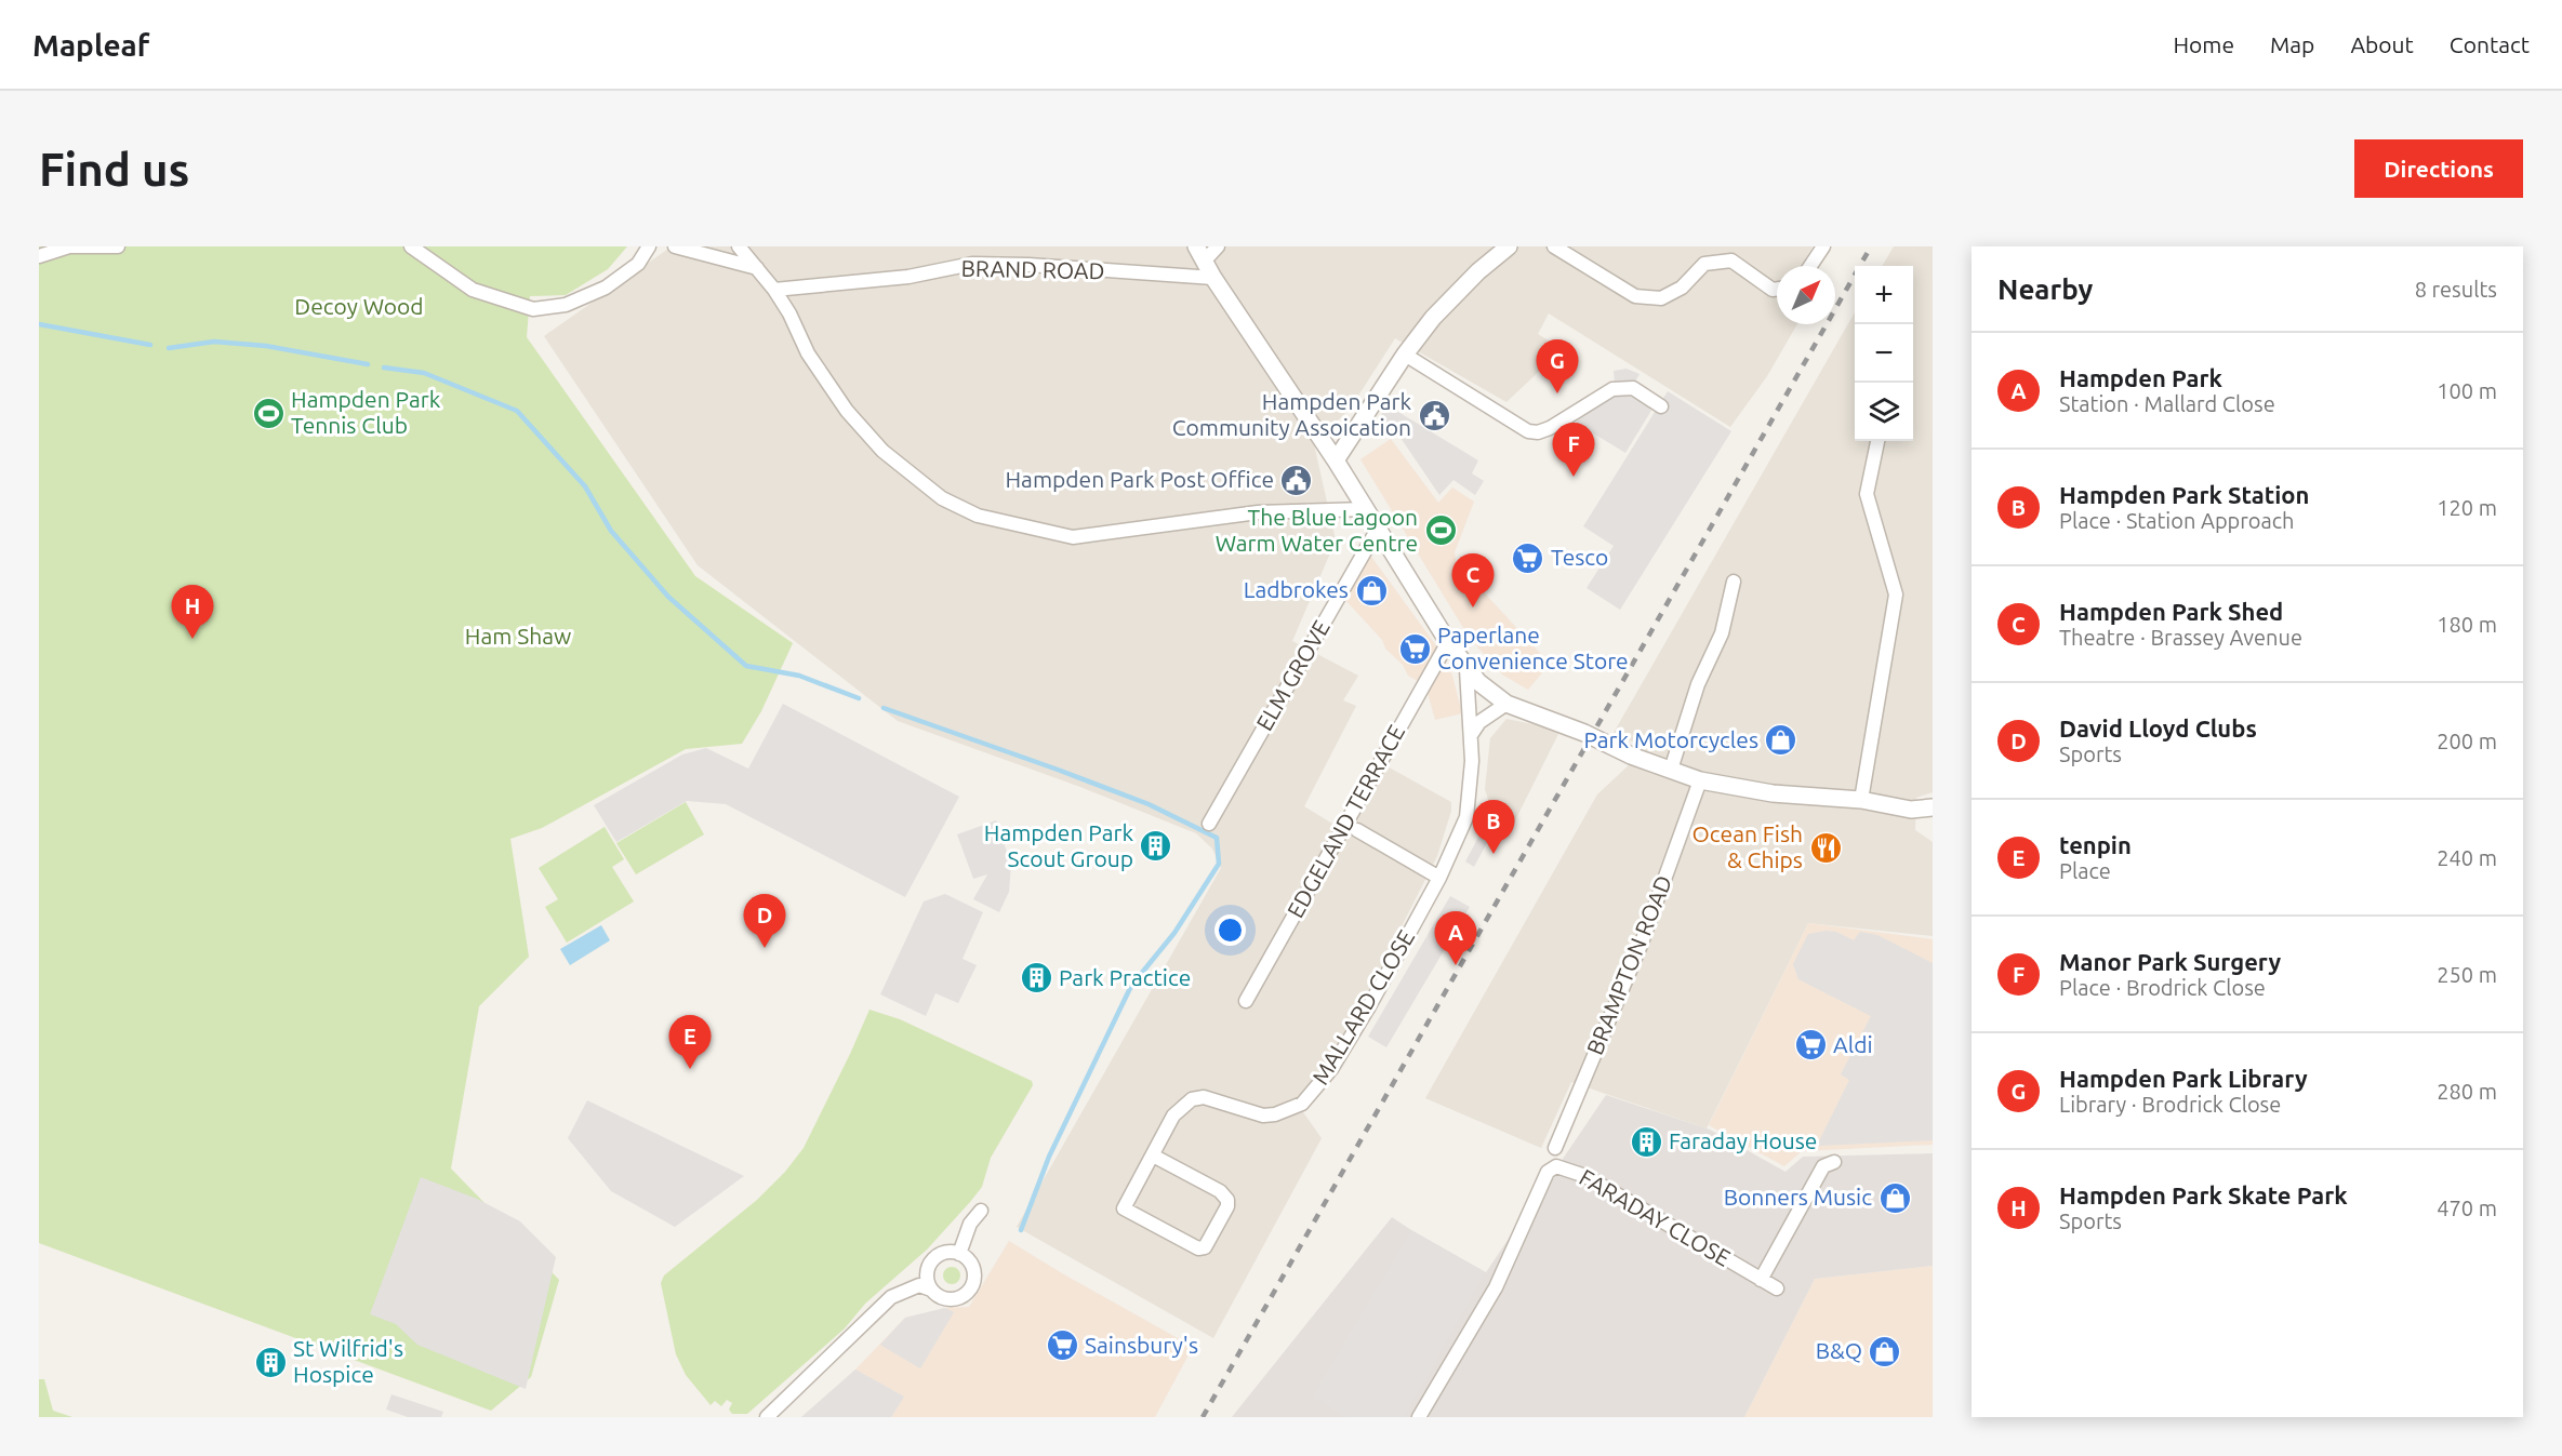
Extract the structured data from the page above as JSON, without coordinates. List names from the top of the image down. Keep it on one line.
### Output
{"streets":{"street":["BRAND ROAD","ELM GROVE","EDGELAND TERRACE","BRAMPTON ROAD","MALLARD CLOSE","FARADAY CLOSE"]},"parks":["Decoy Wood","Ham Shaw"],"places":{"sports":["Hampden Park Tennis Club","The Blue Lagoon Warm Water Centre"],"public building":["Hampden Park Community Assoication","Hampden Park Post Office"],"supermarket":["Tesco","Paperlane Convenience Store","Aldi","Sainsbury's"],"shop":["Ladbrokes","Park Motorcycles","Bonners Music","B&Q"],"building":["Hampden Park Scout Group","Park Practice","Faraday House","St Wilfrid's Hospice"],"restaurant":["Ocean Fish & Chips"]},"north":"top right","page":{"header":"Mapleaf","nav":["Home","Map","About","Contact"],"buttons":"Directions","title":"Find us","heading":["Nearby","8 results"],"map_buttons":["+","−"],"list":[{"mark":"A","name":"Hampden Park","note":"Station · Mallard Close","value":"100 m"},{"mark":"B","name":"Hampden Park Station","note":"Place · Station Approach","value":"120 m"},{"mark":"C","name":"Hampden Park Shed","note":"Theatre · Brassey Avenue","value":"180 m"},{"mark":"D","name":"David Lloyd Clubs","note":"Sports","value":"200 m"},{"mark":"E","name":"tenpin","note":"Place","value":"240 m"},{"mark":"F","name":"Manor Park Surgery","note":"Place · Brodrick Close","value":"250 m"},{"mark":"G","name":"Hampden Park Library","note":"Library · Brodrick Close","value":"280 m"},{"mark":"H","name":"Hampden Park Skate Park","note":"Sports","value":"470 m"}],"pins":["G","F","C","H","B","D","A","E"]}}
